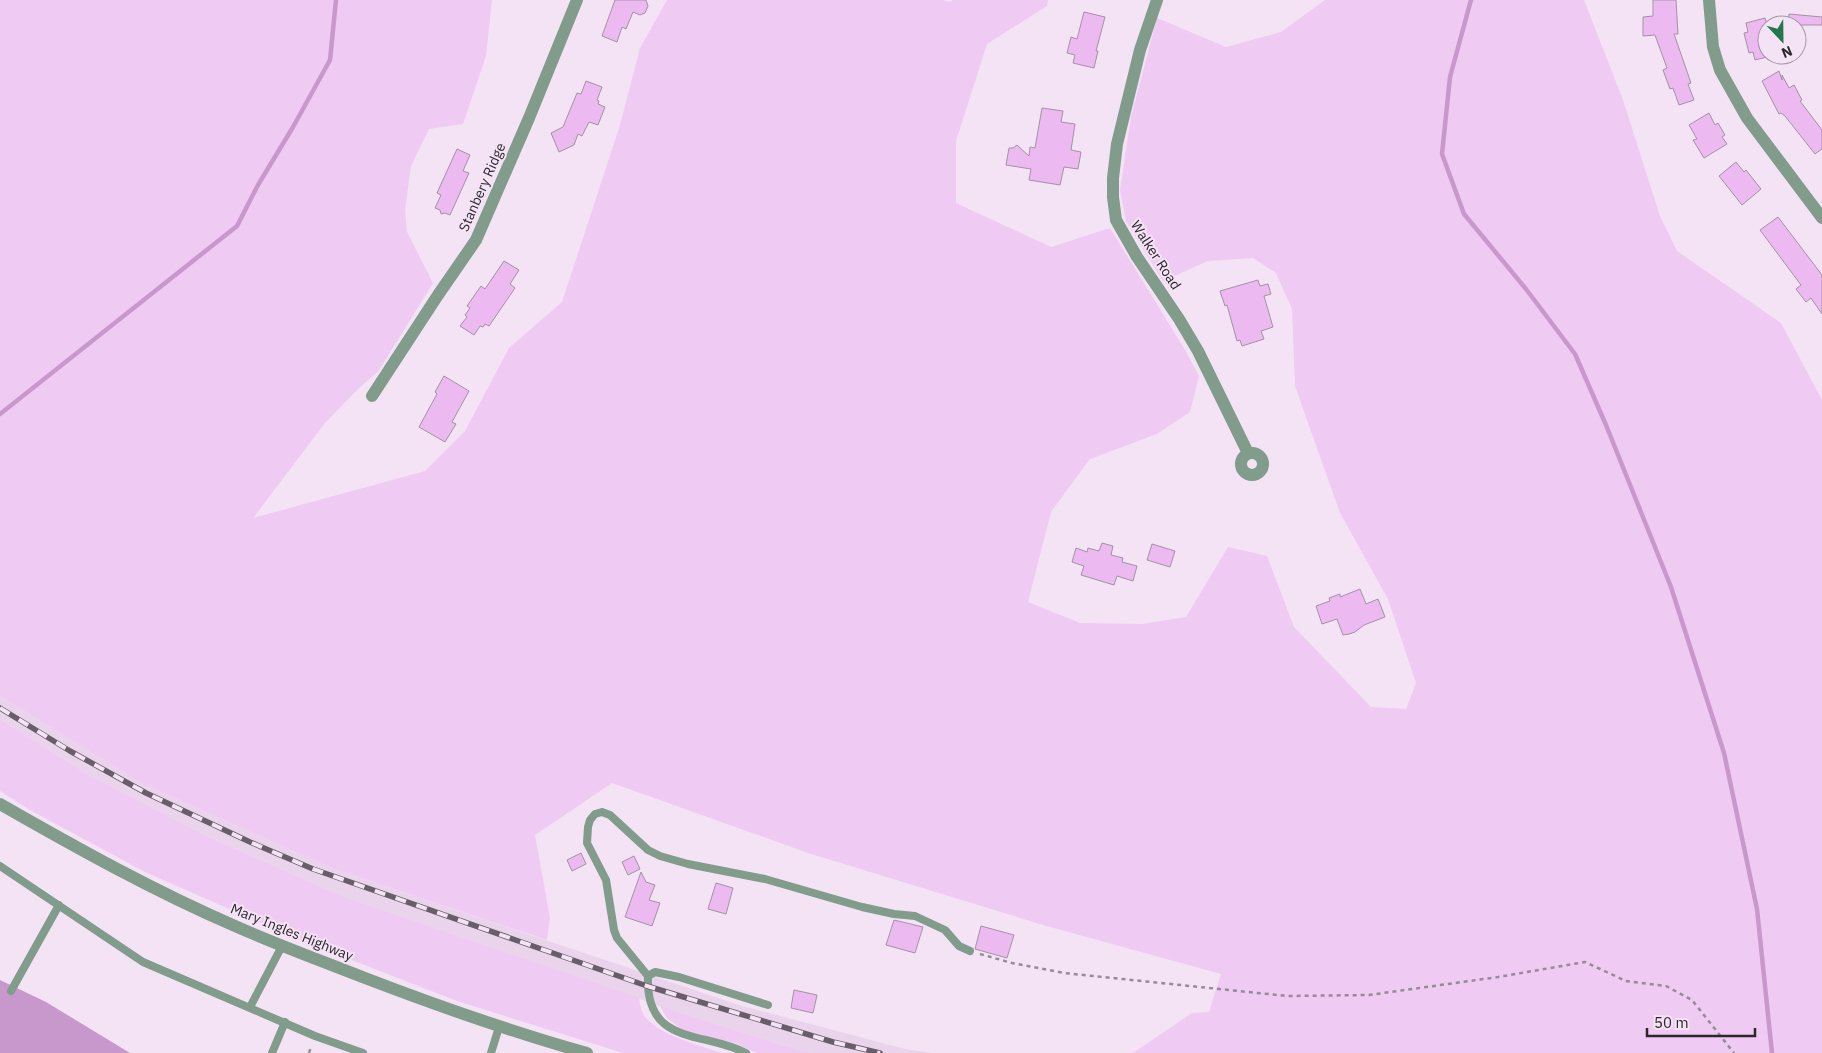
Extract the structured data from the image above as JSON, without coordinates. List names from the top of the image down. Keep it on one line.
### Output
{"streets":{"street":["Stanbery Ridge","Walker Road","Mary Ingles Highway"]},"scale_bar":"50 m","north":"bottom"}
